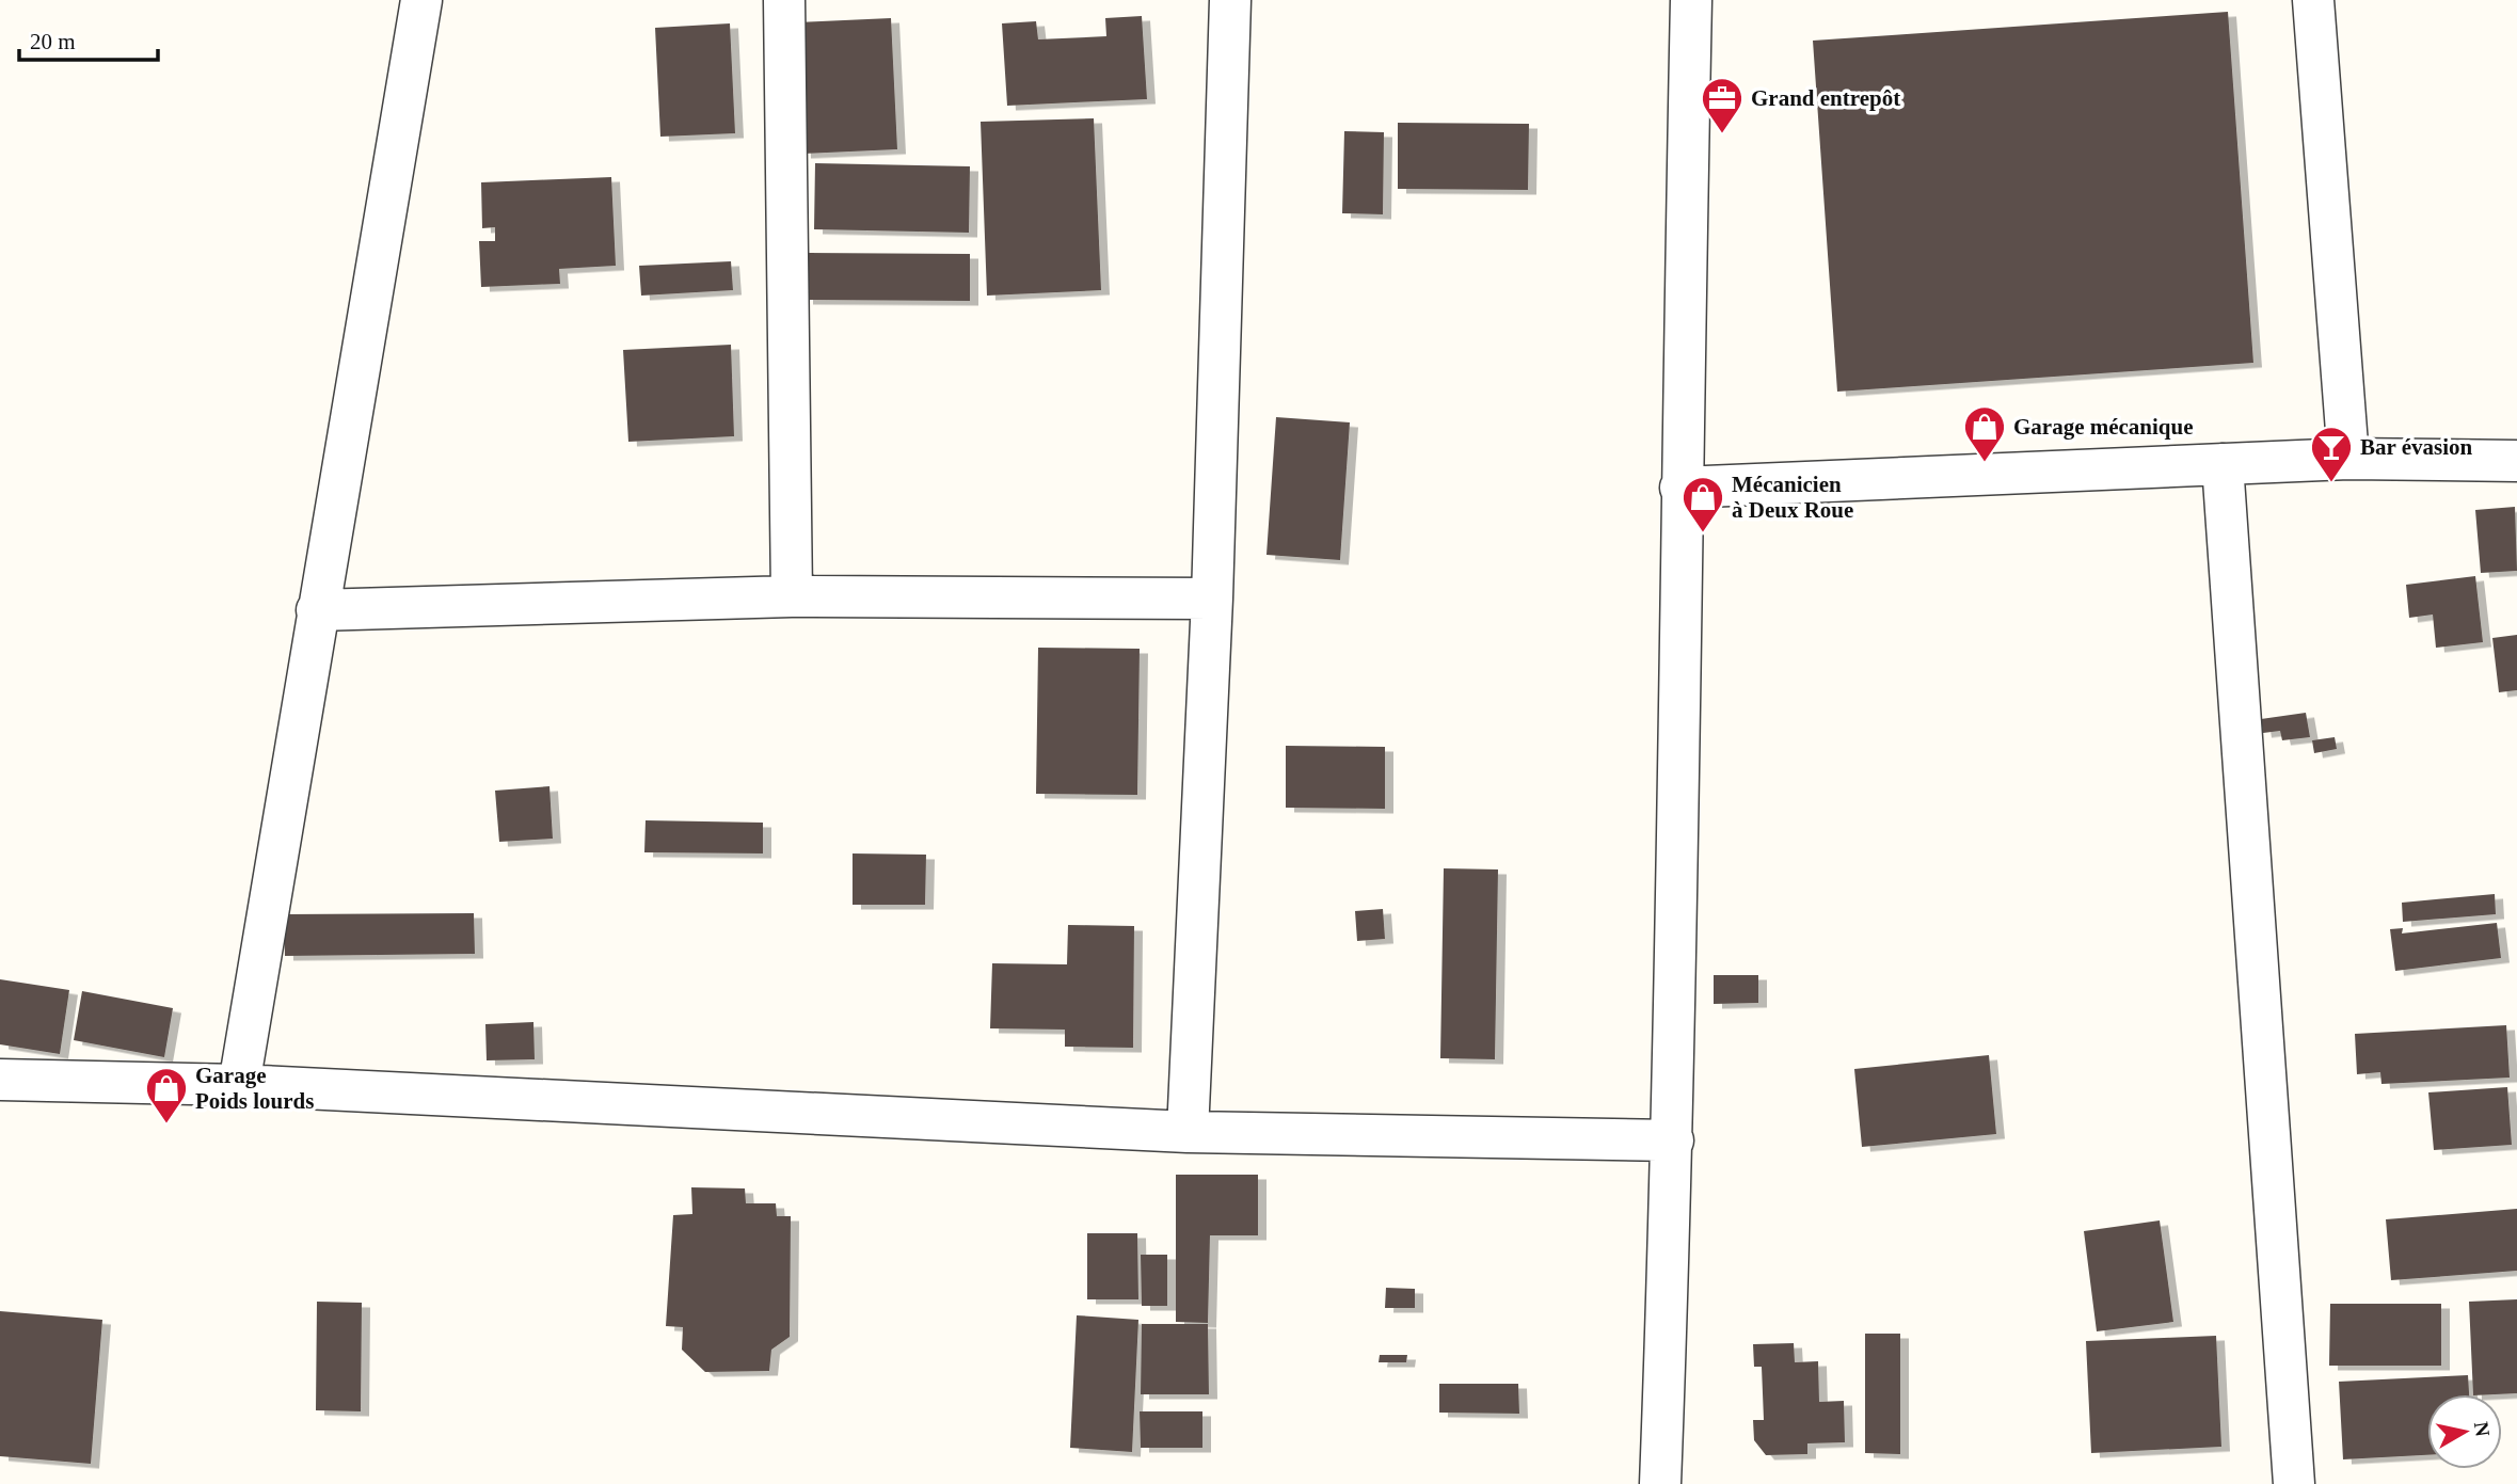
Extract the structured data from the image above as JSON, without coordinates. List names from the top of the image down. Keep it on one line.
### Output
{"places":{"office":["Grand entrepôt"],"shop":["Garage mécanique","Mécanicien à Deux Roue","Garage Poids lourds"],"bar":["Bar évasion"]},"scale_bar":"20 m","north":"right"}
